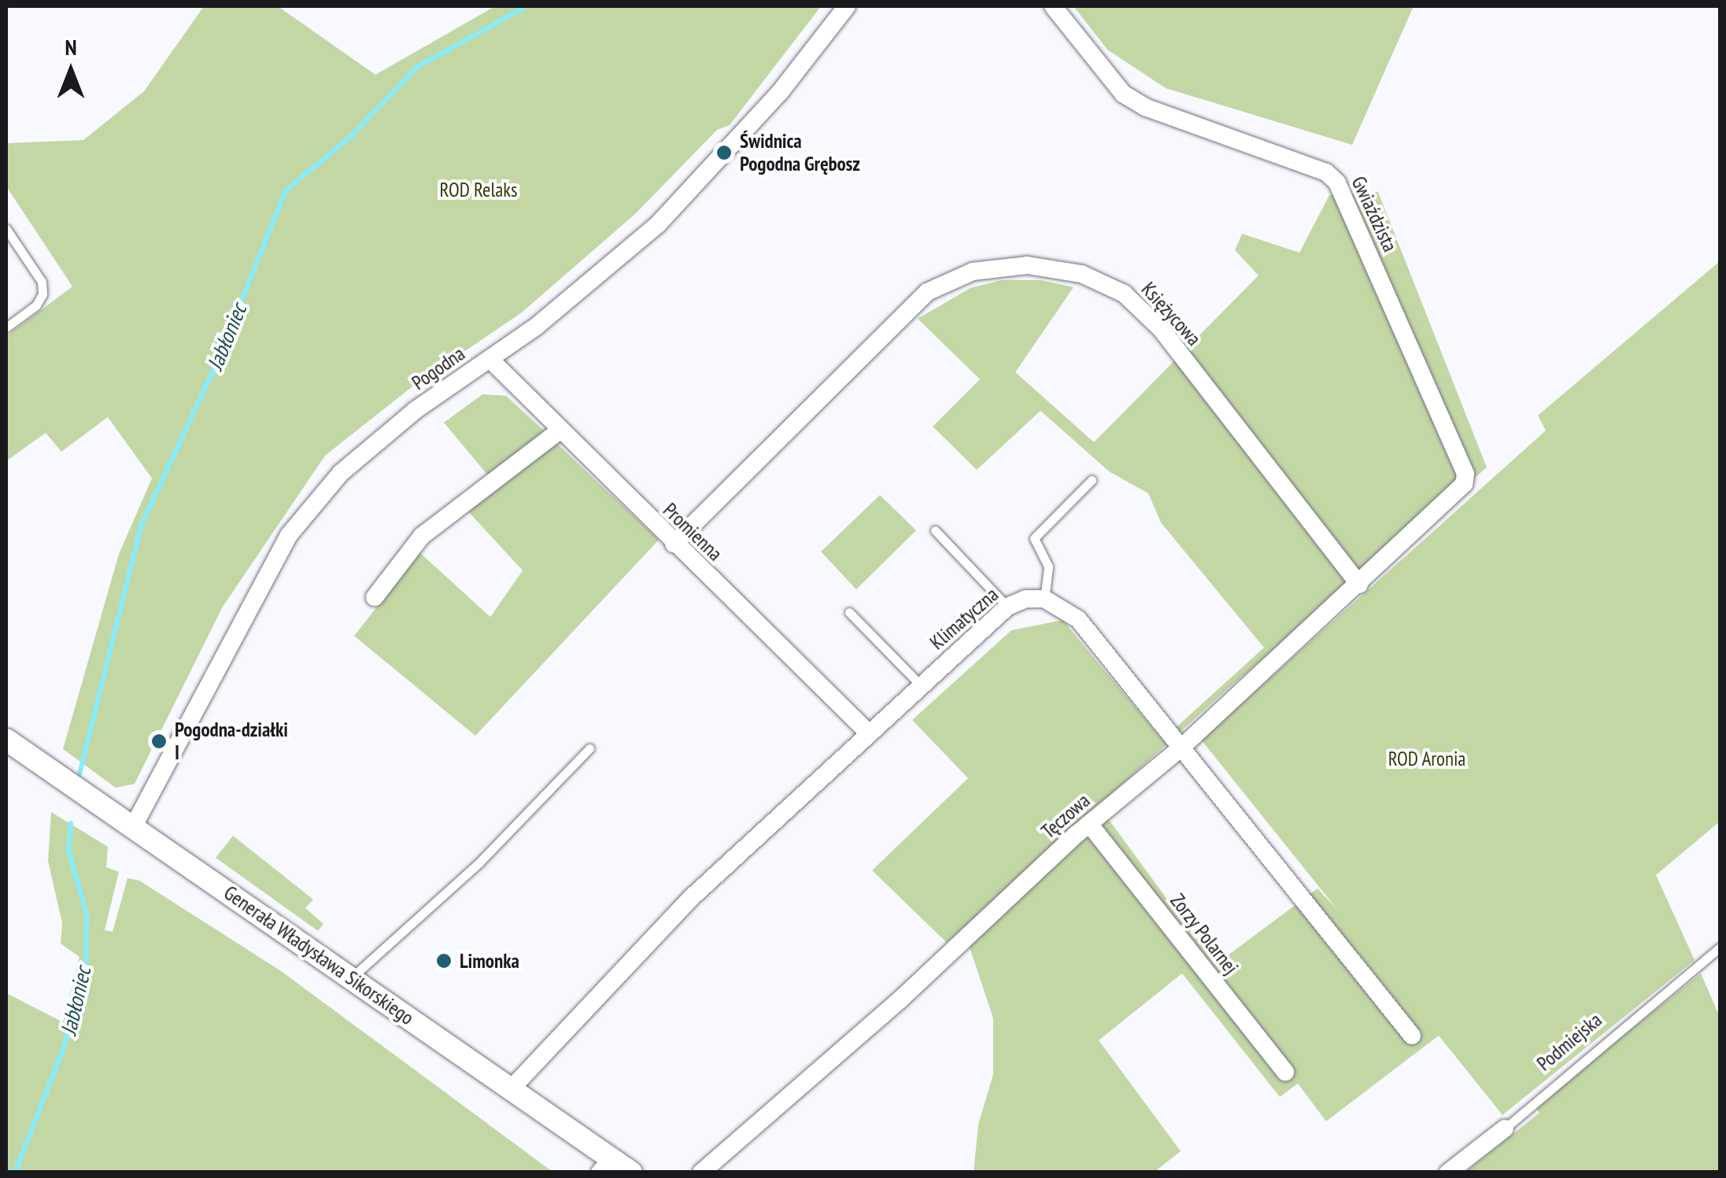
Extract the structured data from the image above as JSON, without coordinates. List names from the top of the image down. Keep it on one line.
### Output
{"streets":{"street":["Gwiaździsta","Księżycowa","Pogodna","Promienna","Klimatyczna","Tęczowa","Zorzy Polarnej","Generała Władysława Sikorskiego","Podmiejska"]},"crossings":[["Gwiaździsta","Tęczowa"],["Księżycowa","Promienna"],["Księżycowa","Tęczowa"],["Pogodna","Promienna"],["Pogodna","Generała Władysława Sikorskiego"],["Promienna","Klimatyczna"],["Klimatyczna","Generała Władysława Sikorskiego"],["Tęczowa","Zorzy Polarnej"]],"water":["Jabłoniec"],"parks":["ROD Relaks","ROD Aronia"],"places":["Świdnica Pogodna Grębosz","Pogodna-działki I","Limonka"],"north":"top"}
